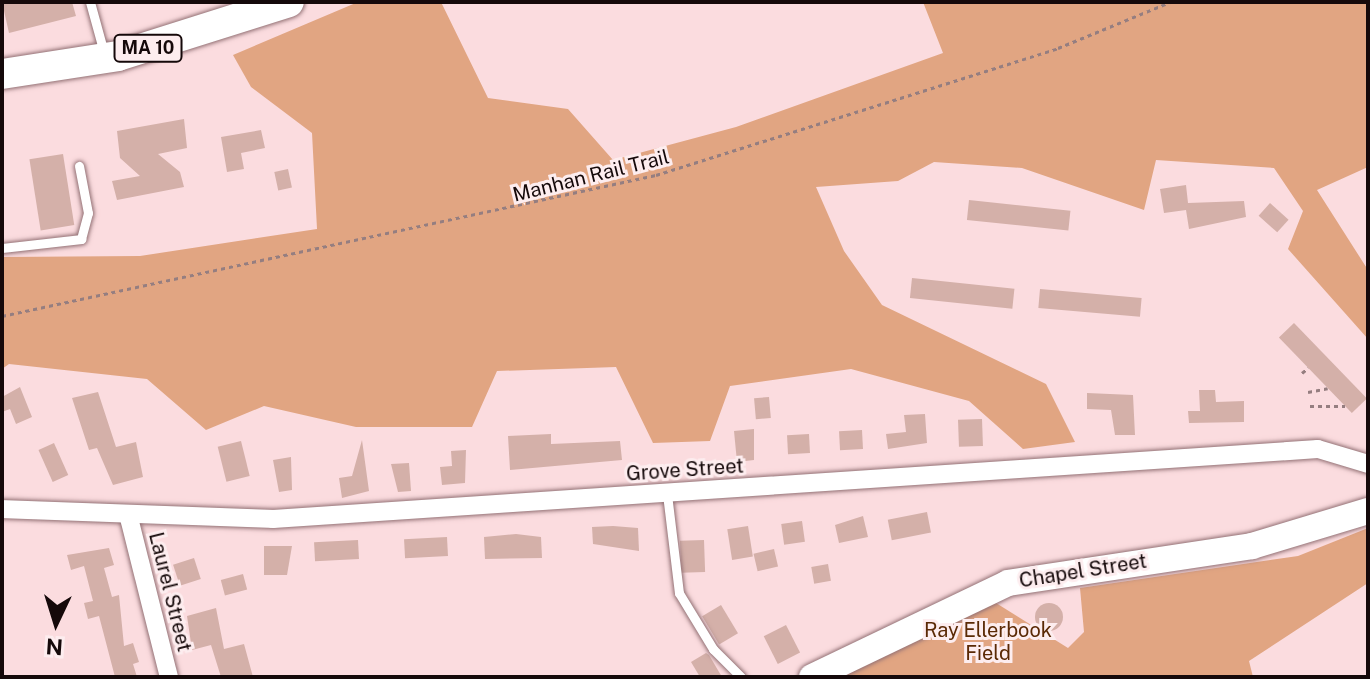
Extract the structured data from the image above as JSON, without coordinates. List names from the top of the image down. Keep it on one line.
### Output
{"streets":{"main road":["MA 10","Chapel Street"],"street":["Grove Street","Laurel Street"],"path":["Manhan Rail Trail"]},"crossings":[["Grove Street","Laurel Street"]],"parks":["Ray Ellerbook Field"],"north":"bottom"}
